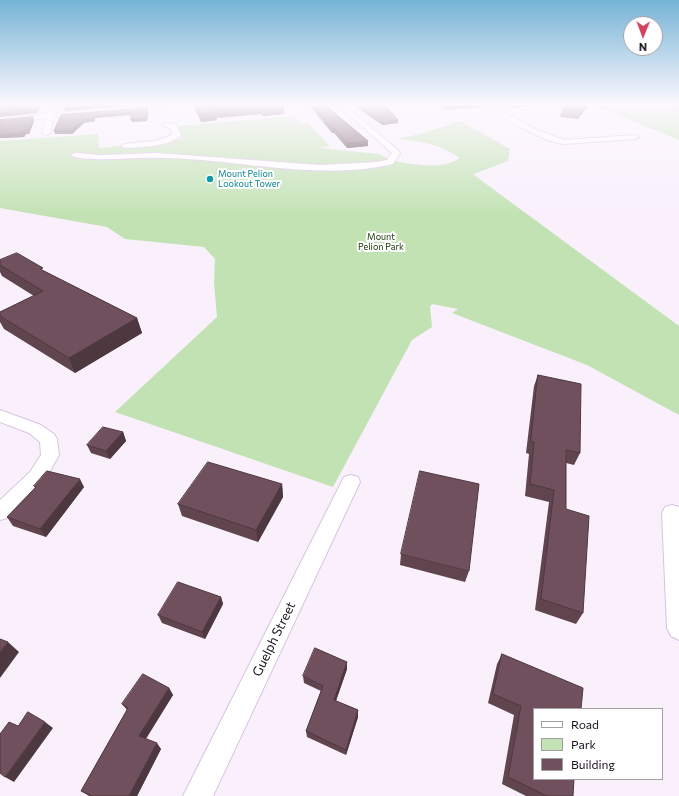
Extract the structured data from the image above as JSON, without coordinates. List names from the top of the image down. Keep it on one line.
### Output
{"streets":{"street":["Guelph Street"]},"parks":["Mount Pelion Park"],"places":["Mount Pelion Lookout Tower"],"legend":["Road","Park","Building"],"north":"bottom"}
